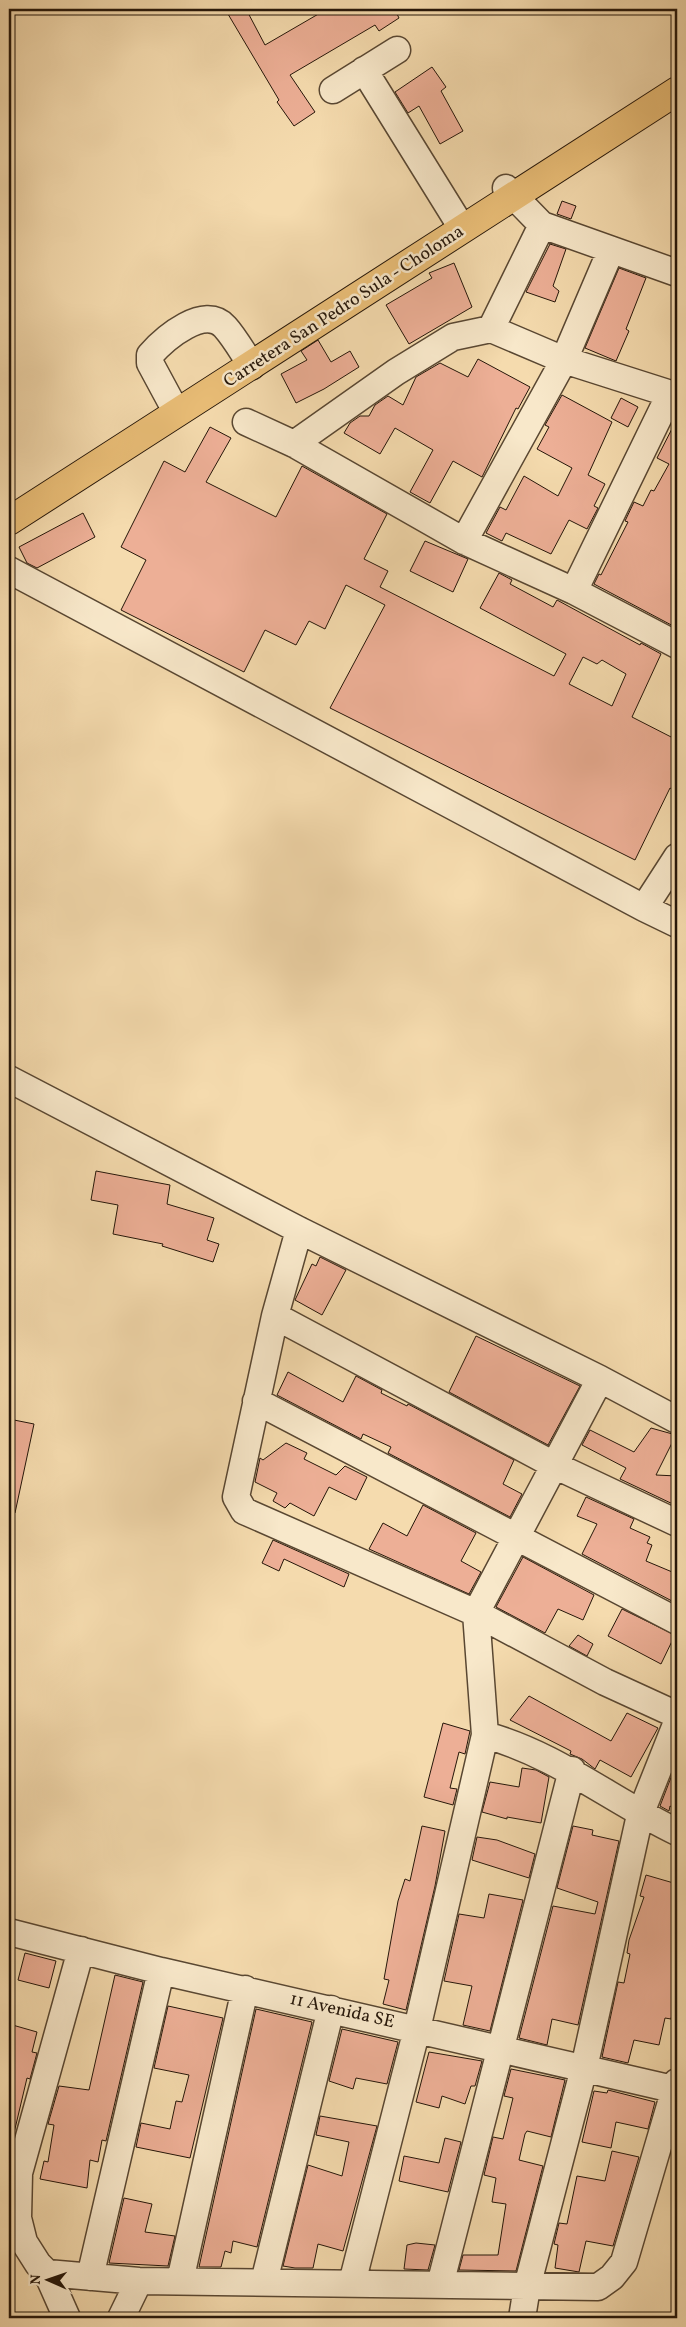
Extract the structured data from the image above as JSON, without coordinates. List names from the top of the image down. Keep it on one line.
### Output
{"streets":{"main road":["Carretera San Pedro Sula - Choloma"],"street":["11 Avenida SE"]},"north":"left"}
